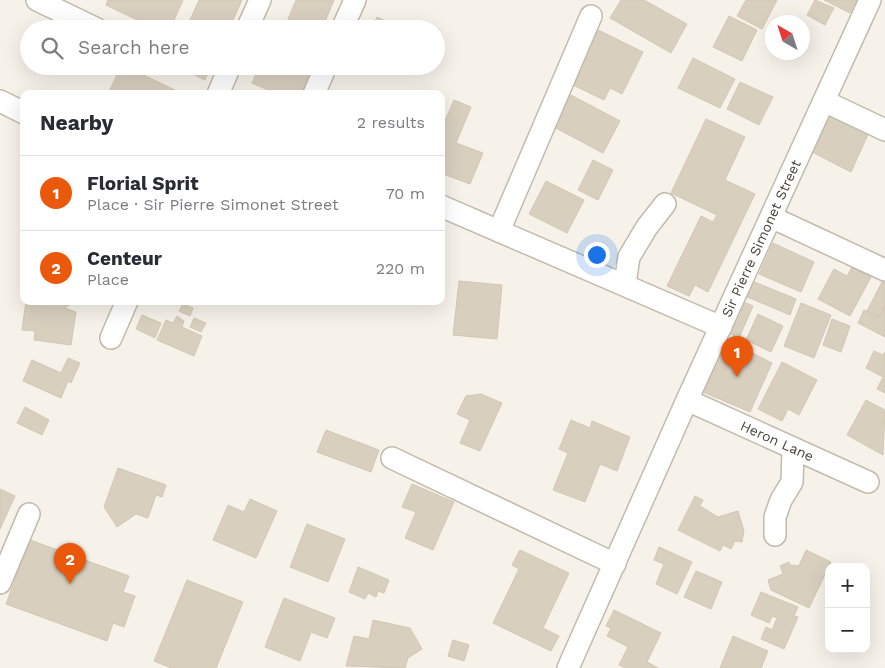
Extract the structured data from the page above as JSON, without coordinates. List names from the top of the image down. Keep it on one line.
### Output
{"streets":{"street":["Sir Pierre Simonet Street","Heron Lane"]},"crossings":[["Sir Pierre Simonet Street","Heron Lane"]],"north":"top left","page":{"search":"Search here","heading":["Nearby","2 results"],"list":[{"mark":"1","name":"Florial Sprit","note":"Place · Sir Pierre Simonet Street","value":"70 m"},{"mark":"2","name":"Centeur","note":"Place","value":"220 m"}],"pins":["1","2"],"map_buttons":["+","−"]}}
